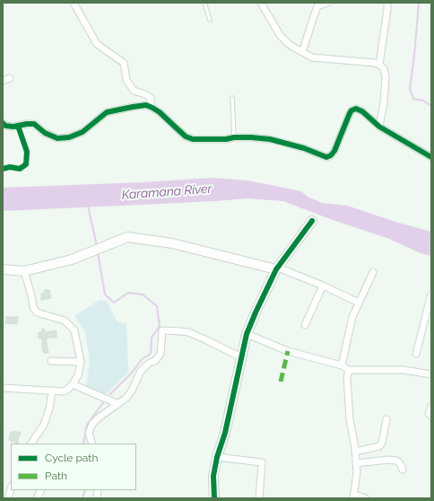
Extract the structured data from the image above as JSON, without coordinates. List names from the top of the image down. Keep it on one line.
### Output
{"water":["Karamana River"],"legend":["Cycle path","Path"]}
